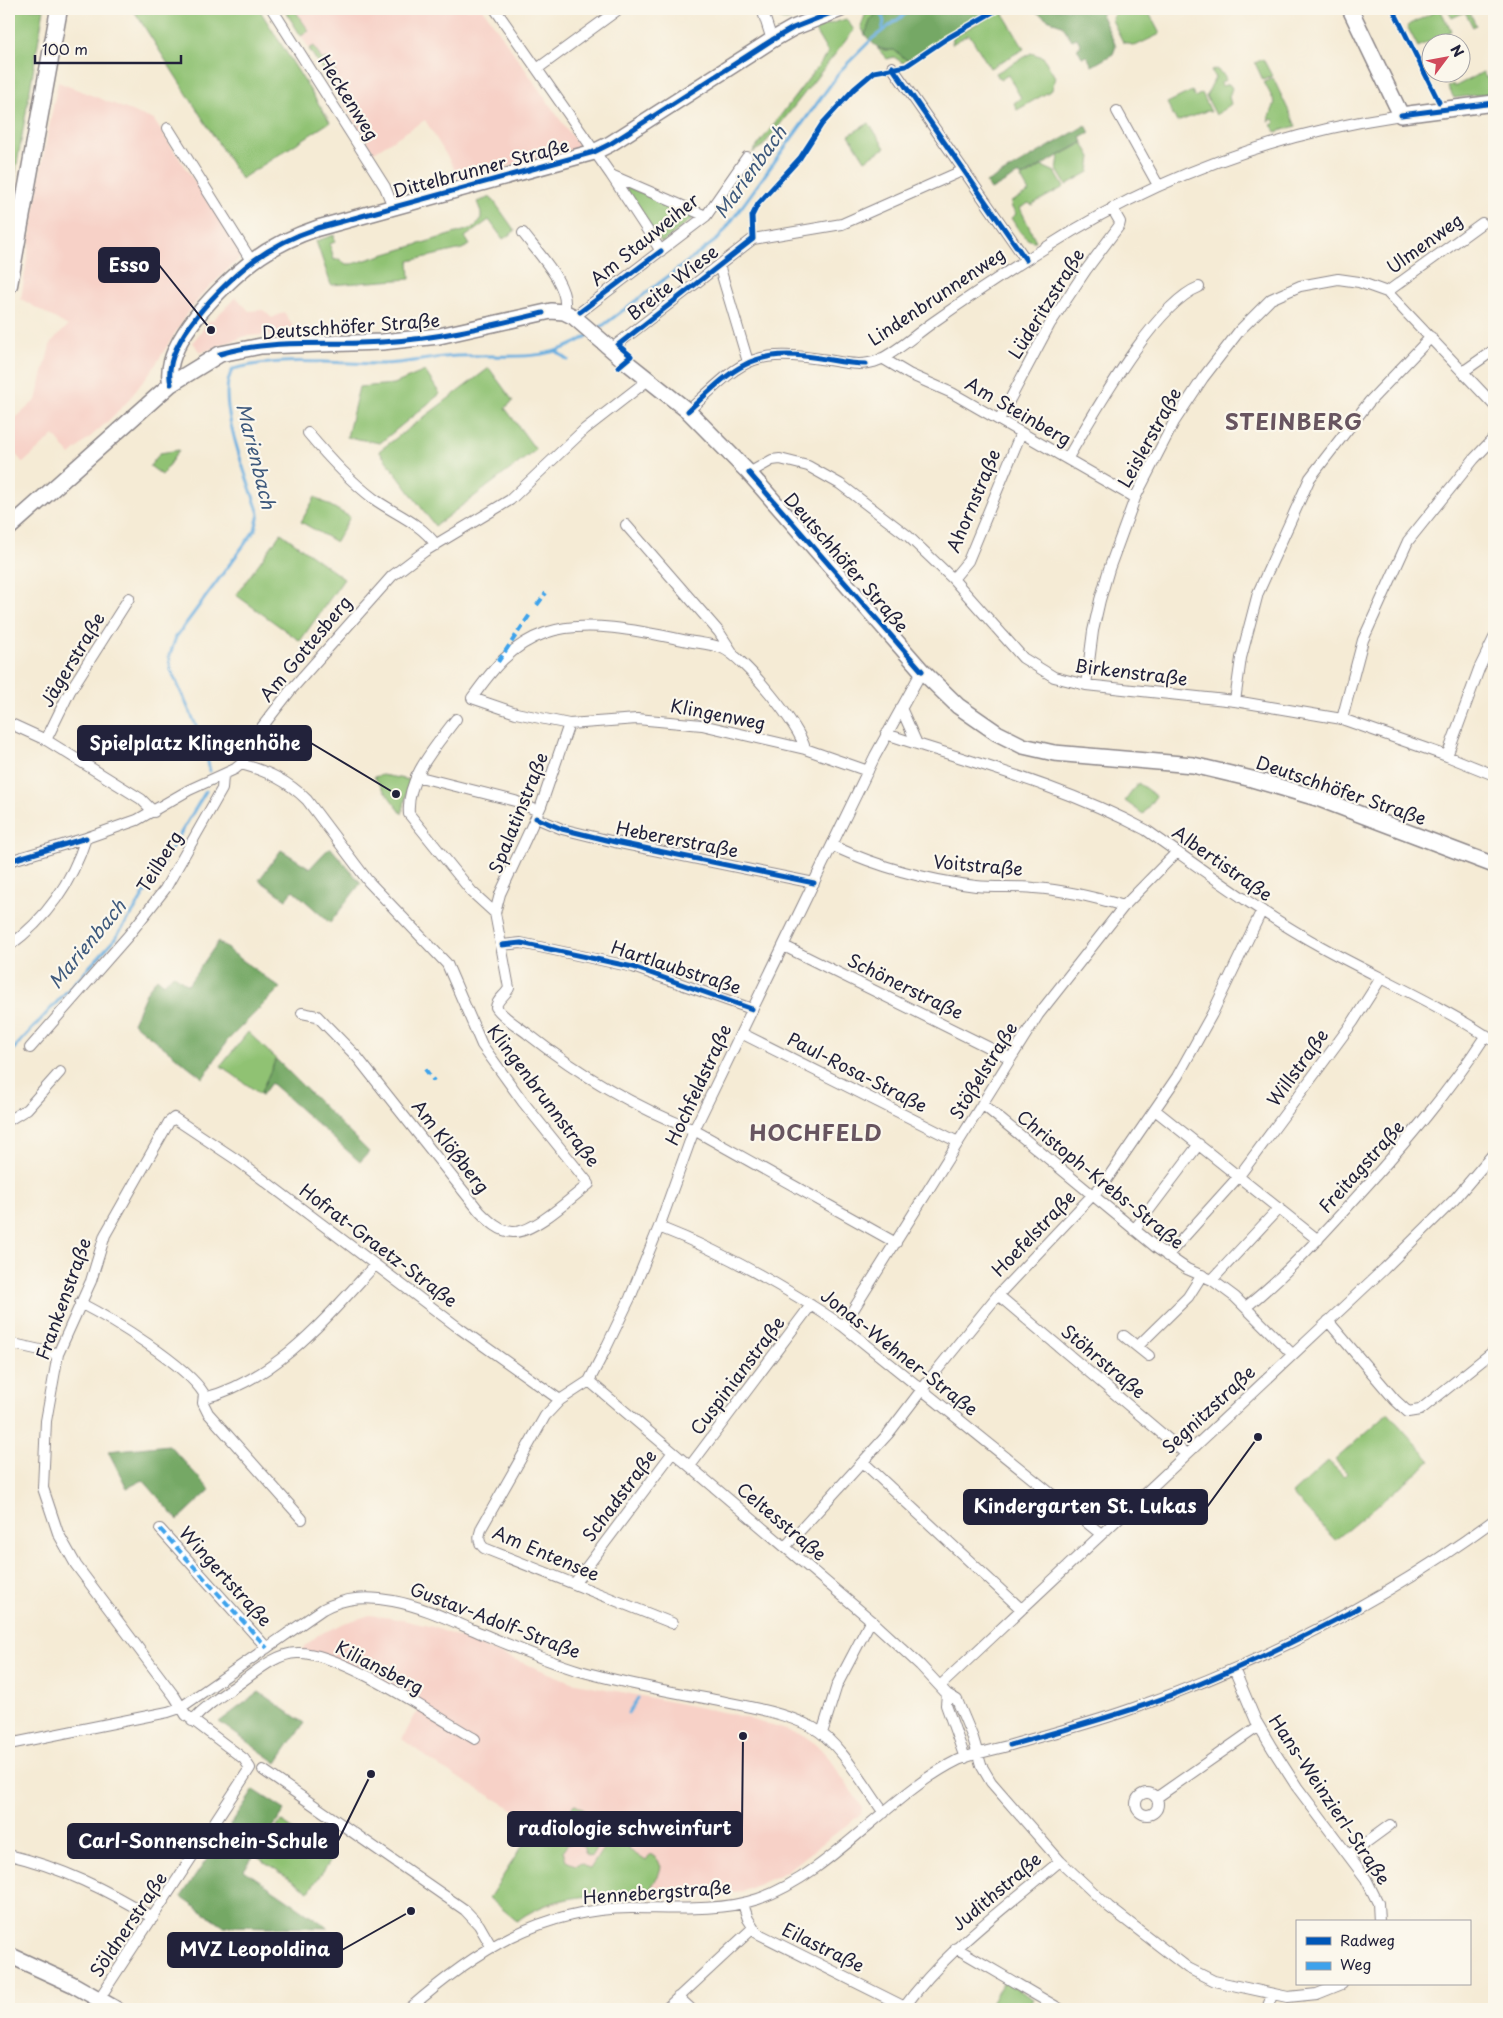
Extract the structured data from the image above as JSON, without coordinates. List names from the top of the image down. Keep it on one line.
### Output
{"streets":{"main road":["Dittelbrunner Straße","Lindenbrunnenweg","Deutschhöfer Straße"],"street":["Heckenweg","Am Stauweiher","Ulmenweg","Breite Wiese","Lüderitzstraße","Am Steinberg","Leislerstraße","Ahornstraße","Am Gottesberg","Jägerstraße","Birkenstraße","Klingenweg","Spalatinstraße","Hebererstraße","Teilberg","Albertistraße","Voitstraße","Hartlaubstraße","Schönerstraße","Willstraße","Stößelstraße","Paul-Rosa-Straße","Hochfeldstraße","Klingenbrunnstraße","Am Klößberg","Freitagstraße","Christoph-Krebs-Straße","Hoefelstraße","Hofrat-Graetz-Straße","Frankenstraße","Jonas-Wehner-Straße","Stöhrstraße","Cuspinianstraße","Segnitzstraße","Schadstraße","Celtesstraße","Am Entensee","Wingertstraße","Gustav-Adolf-Straße","Kiliansberg","Hans-Weinzierl-Straße","Judithstraße","Hennebergstraße","Söldnerstraße","Eilastraße"]},"crossings":[["Heckenweg","Dittelbrunner Straße"],["Dittelbrunner Straße","Deutschhöfer Straße"],["Am Stauweiher","Deutschhöfer Straße"],["Ulmenweg","Leislerstraße"],["Breite Wiese","Lindenbrunnenweg"],["Breite Wiese","Deutschhöfer Straße"],["Lindenbrunnenweg","Lüderitzstraße"],["Lindenbrunnenweg","Deutschhöfer Straße"],["Lindenbrunnenweg","Am Steinberg"],["Lüderitzstraße","Am Steinberg"],["Deutschhöfer Straße","Am Gottesberg"],["Deutschhöfer Straße","Birkenstraße"],["Deutschhöfer Straße","Hochfeldstraße"],["Am Steinberg","Leislerstraße"],["Am Steinberg","Ahornstraße"],["Leislerstraße","Birkenstraße"],["Ahornstraße","Birkenstraße"],["Am Gottesberg","Teilberg"],["Am Gottesberg","Klingenbrunnstraße"],["Klingenweg","Spalatinstraße"],["Klingenweg","Hochfeldstraße"],["Spalatinstraße","Hebererstraße"],["Spalatinstraße","Hartlaubstraße"],["Spalatinstraße","Hochfeldstraße"],["Hebererstraße","Hochfeldstraße"],["Albertistraße","Willstraße"],["Albertistraße","Stößelstraße"],["Albertistraße","Hochfeldstraße"],["Albertistraße","Freitagstraße"],["Albertistraße","Hoefelstraße"],["Voitstraße","Stößelstraße"],["Voitstraße","Hochfeldstraße"],["Hartlaubstraße","Hochfeldstraße"],["Schönerstraße","Stößelstraße"],["Schönerstraße","Hochfeldstraße"],["Willstraße","Christoph-Krebs-Straße"],["Stößelstraße","Paul-Rosa-Straße"],["Stößelstraße","Christoph-Krebs-Straße"],["Stößelstraße","Jonas-Wehner-Straße"],["Paul-Rosa-Straße","Hochfeldstraße"],["Hochfeldstraße","Jonas-Wehner-Straße"],["Hochfeldstraße","Celtesstraße"],["Klingenbrunnstraße","Am Klößberg"],["Freitagstraße","Christoph-Krebs-Straße"],["Christoph-Krebs-Straße","Hoefelstraße"],["Christoph-Krebs-Straße","Segnitzstraße"],["Hoefelstraße","Jonas-Wehner-Straße"],["Hoefelstraße","Stöhrstraße"],["Hoefelstraße","Celtesstraße"],["Hofrat-Graetz-Straße","Frankenstraße"],["Hofrat-Graetz-Straße","Am Entensee"],["Frankenstraße","Gustav-Adolf-Straße"],["Frankenstraße","Kiliansberg"],["Frankenstraße","Söldnerstraße"],["Jonas-Wehner-Straße","Cuspinianstraße"],["Jonas-Wehner-Straße","Segnitzstraße"],["Stöhrstraße","Segnitzstraße"],["Cuspinianstraße","Celtesstraße"],["Segnitzstraße","Celtesstraße"],["Schadstraße","Celtesstraße"],["Schadstraße","Am Entensee"],["Celtesstraße","Judithstraße"],["Celtesstraße","Hennebergstraße"],["Wingertstraße","Gustav-Adolf-Straße"],["Gustav-Adolf-Straße","Hennebergstraße"],["Hans-Weinzierl-Straße","Hennebergstraße"],["Judithstraße","Eilastraße"]],"districts":["STEINBERG","HOCHFELD"],"water":["Marienbach"],"places":["Esso","Spielplatz Klingenhöhe","Kindergarten St. Lukas","radiologie schweinfurt","Carl-Sonnenschein-Schule","MVZ Leopoldina"],"legend":["Radweg","Weg"],"scale_bar":"100 m","north":"top right"}
